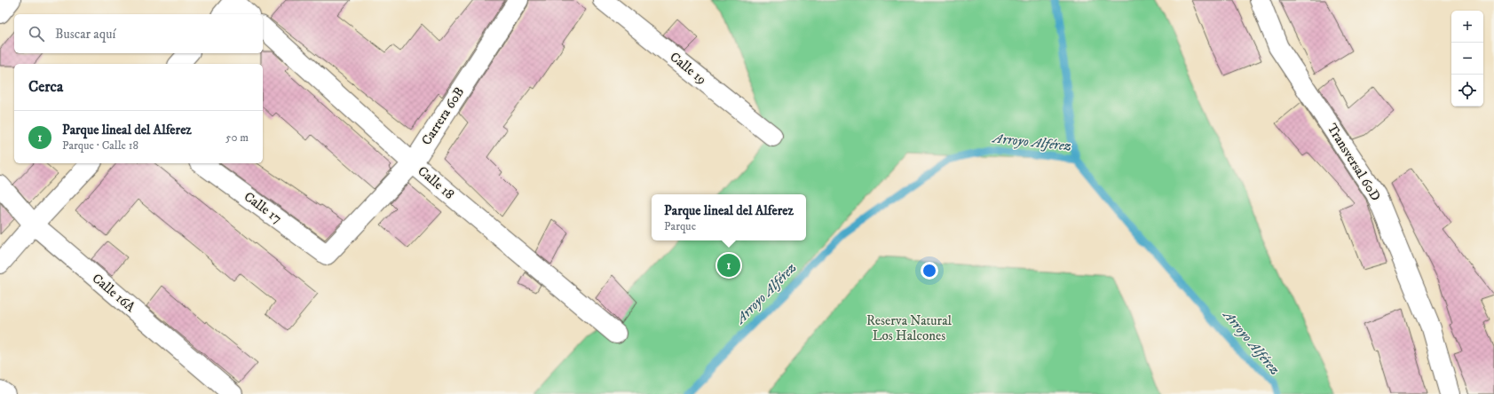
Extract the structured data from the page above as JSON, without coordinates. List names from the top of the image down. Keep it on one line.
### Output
{"streets":{"street":["Calle 19","Carrera 60B","Transversal 60D","Calle 18","Calle 17","Calle 16A"]},"crossings":[["Carrera 60B","Calle 18"],["Carrera 60B","Calle 17"]],"water":["Arroyo Alférez"],"parks":["Reserva Natural Los Halcones"],"page":{"map_buttons":["+","−"],"search":"Buscar aquí","heading":"Cerca","list":[{"mark":"1","name":"Parque lineal del Alferez","note":"Parque · Calle 18","value":"50 m"}],"popup":["Parque lineal del Alferez","Parque"],"pins":"1"}}
